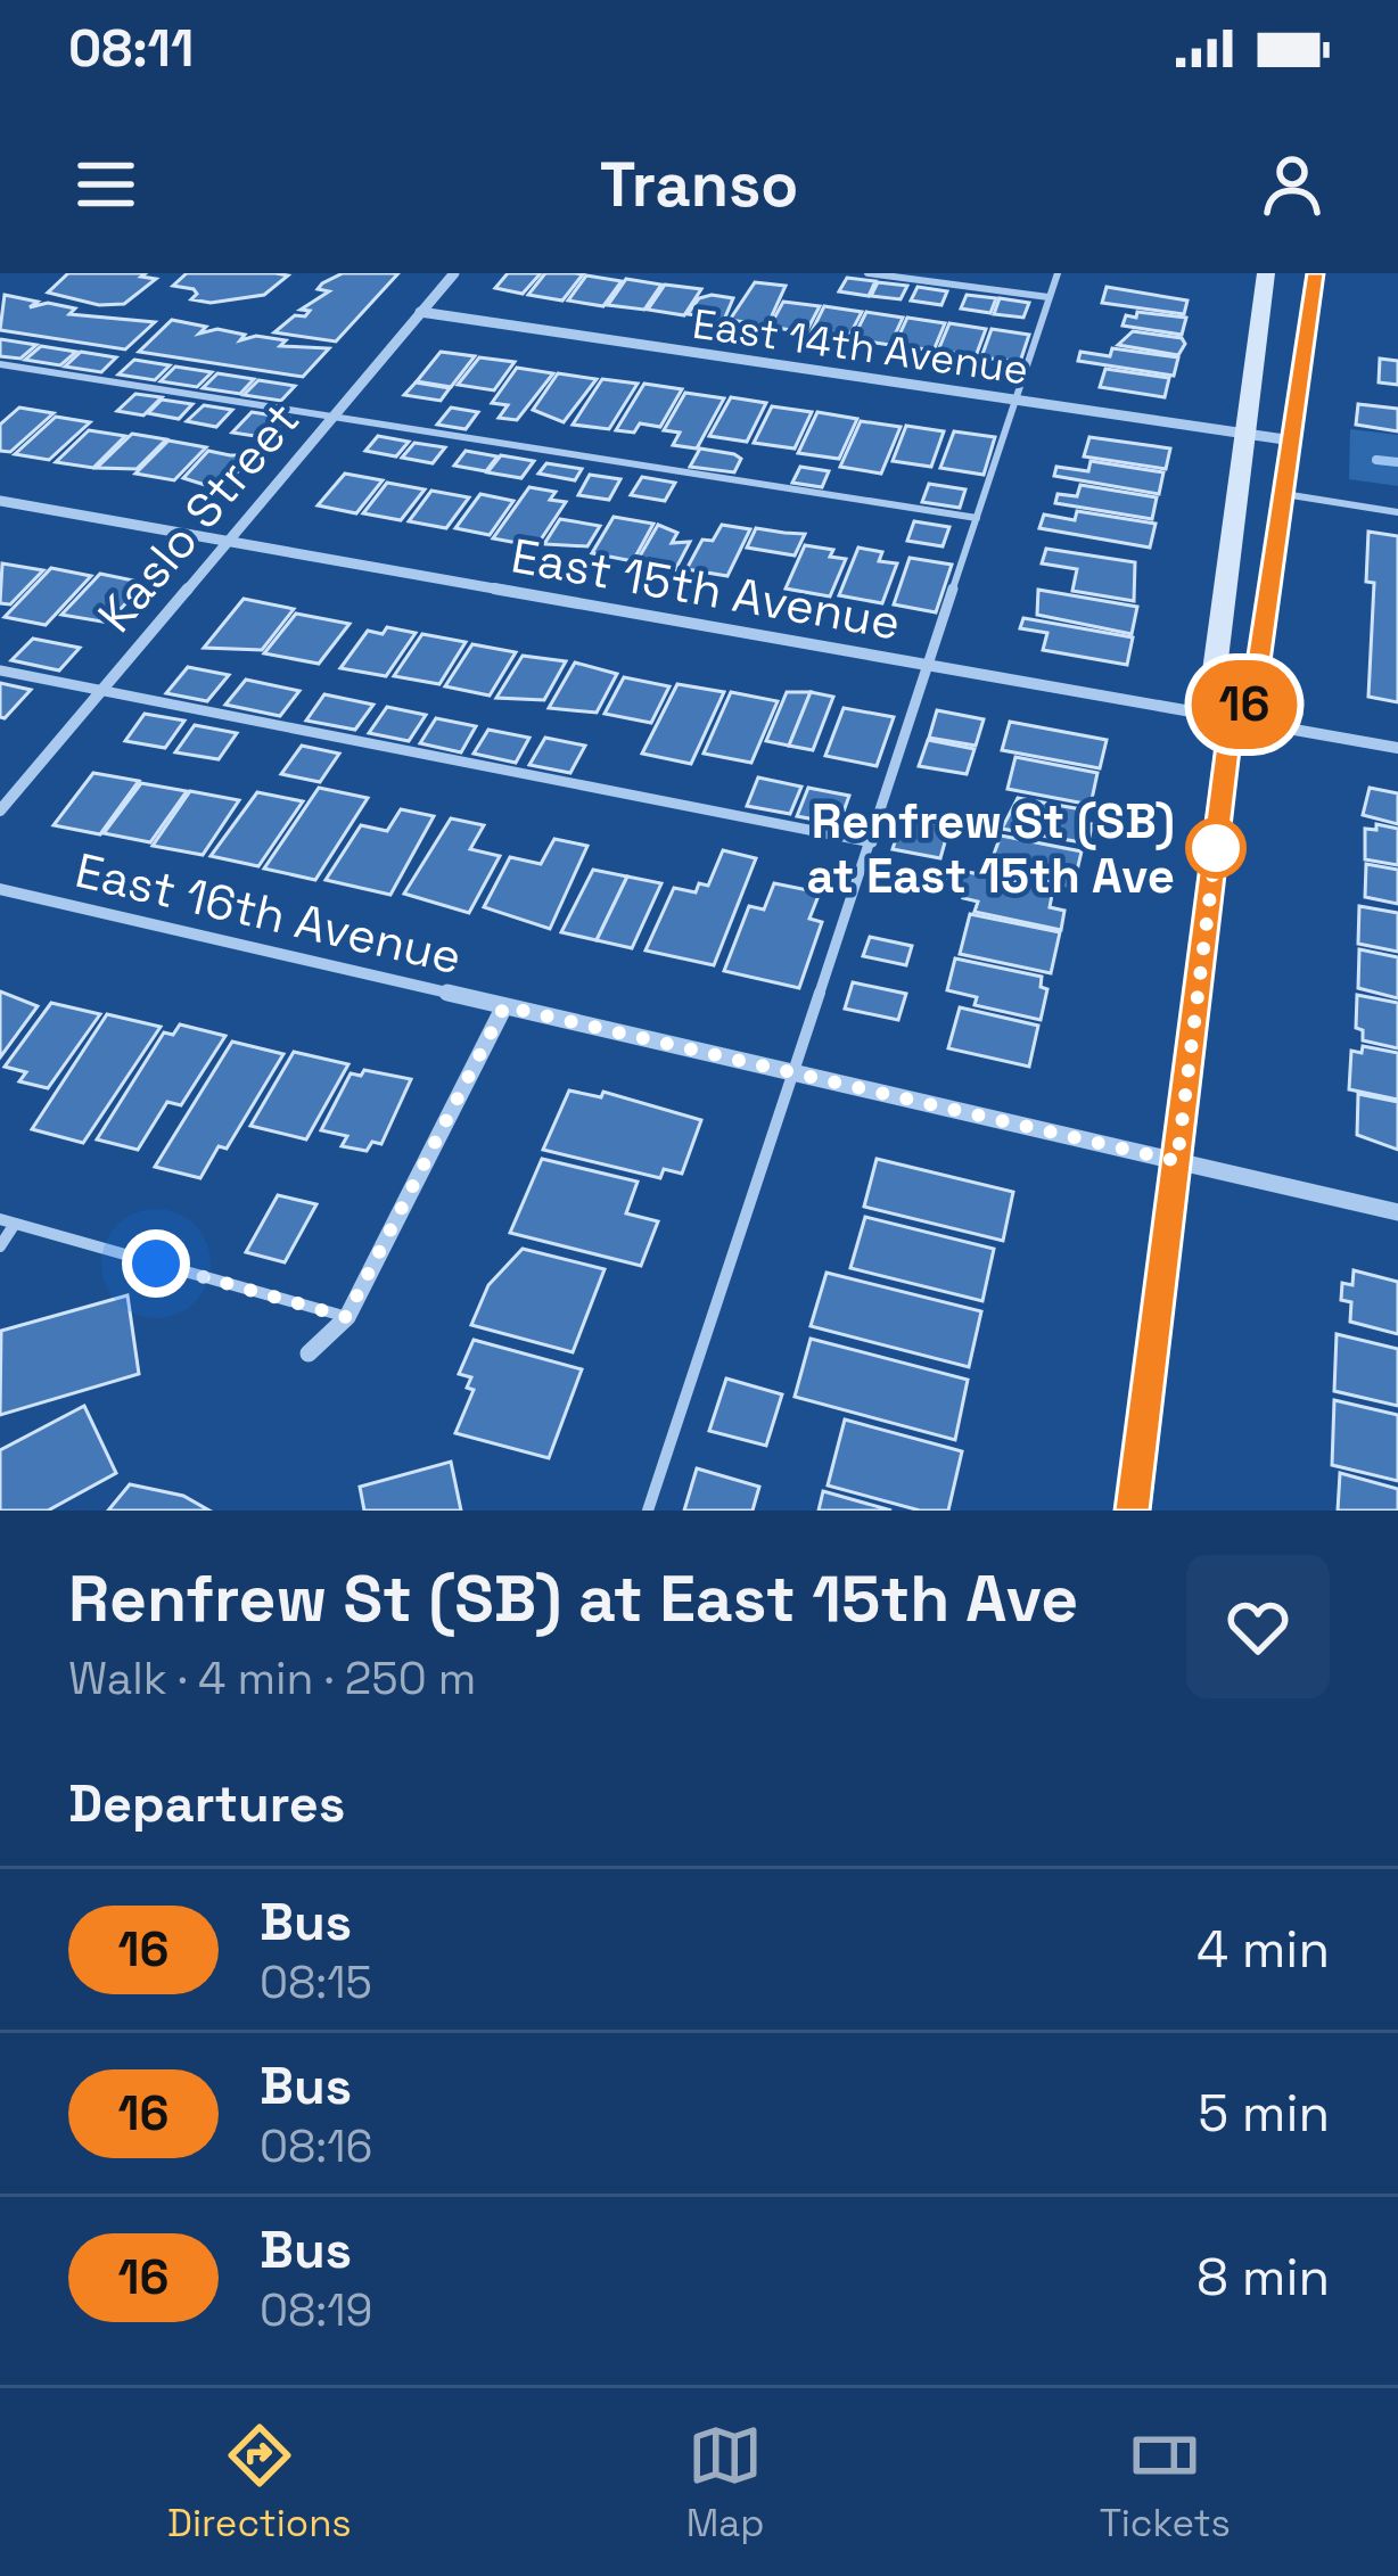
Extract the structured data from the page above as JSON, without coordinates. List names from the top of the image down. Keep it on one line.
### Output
{"streets":{"street":["East 14th Avenue","Kaslo Street","East 15th Avenue","East 16th Avenue"]},"crossings":[["East 14th Avenue","Kaslo Street"],["Kaslo Street","East 15th Avenue"]],"places":["Renfrew St (SB) at East 15th Ave"],"lines":["bus line 16"],"page":{"status":"08:11","header":"Transo","on_map":"16","heading":[["Renfrew St (SB) at East 15th Ave","Walk · 4 min · 250 m"],"Departures"],"list":[{"mark":"16","name":"Bus","note":"08:15","value":"4 min"},{"mark":"16","name":"Bus","note":"08:16","value":"5 min"},{"mark":"16","name":"Bus","note":"08:19","value":"8 min"}],"tabs":["Directions","Map","Tickets"]}}
